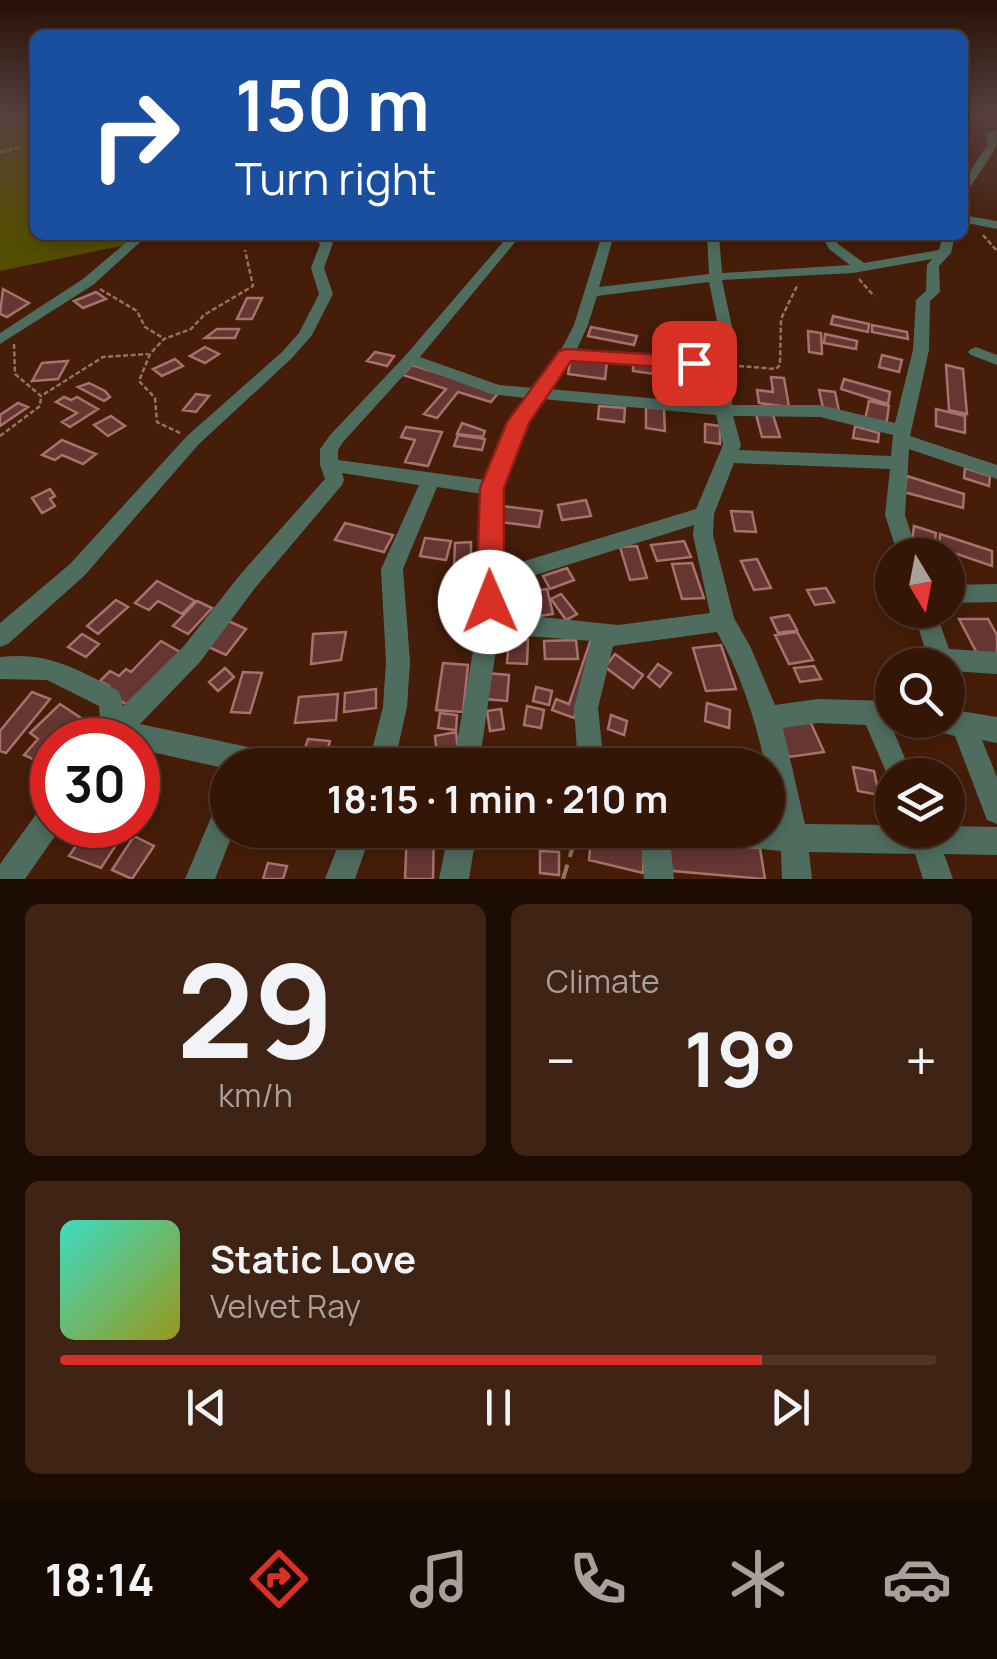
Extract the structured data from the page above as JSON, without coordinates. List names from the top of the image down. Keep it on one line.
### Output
{"north":"bottom","page":{"turn":["150 m","Turn right"],"limit":"30","trip":"18:15 · 1 min · 210 m","tile":[["29","km/h"],"Climate"],"heat":["−","19°","+"],"song":["Static Love","Velvet Ray"],"tabs":"18:14"}}
